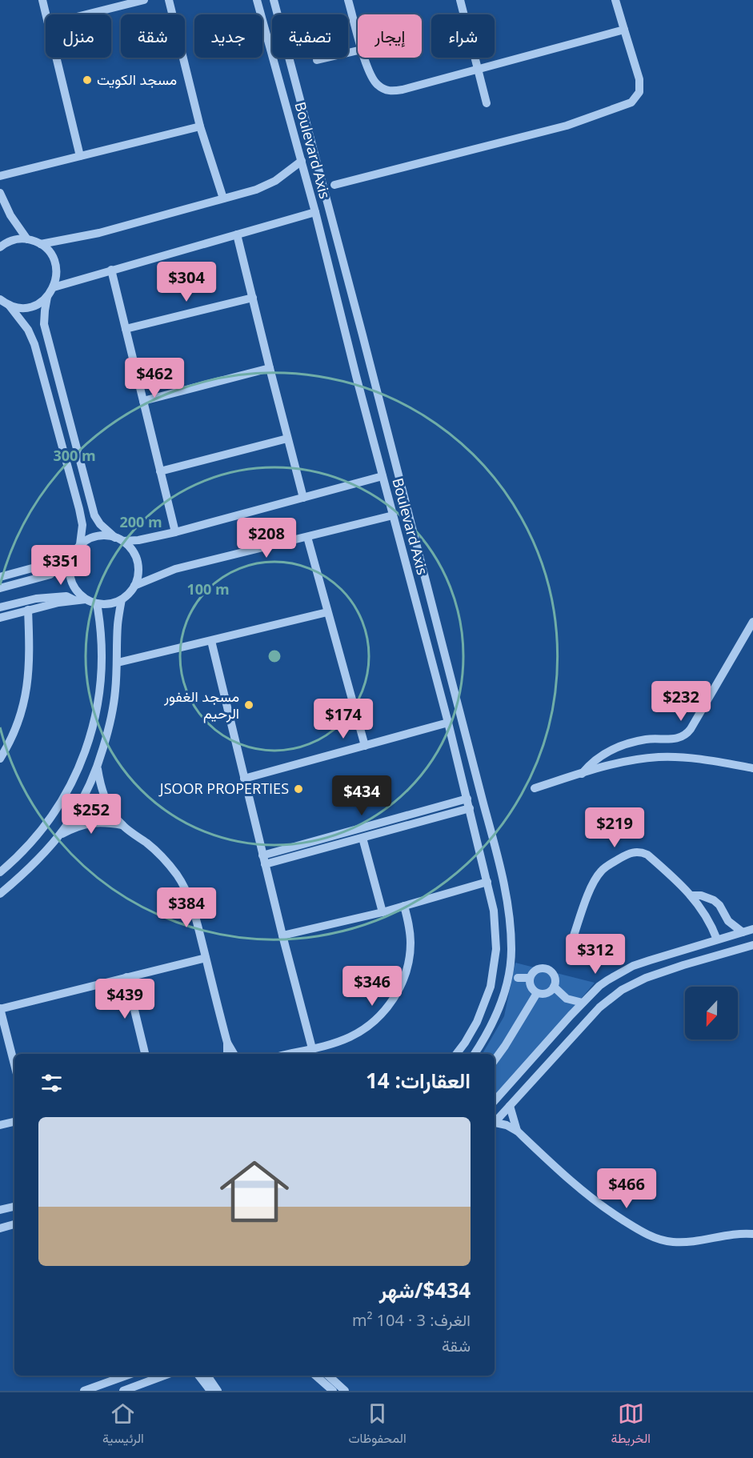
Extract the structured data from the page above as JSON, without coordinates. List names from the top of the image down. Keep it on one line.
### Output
{"streets":{"street":["Boulevard Axis"]},"places":["مسجد الكويت","مسجد الغفور الرحيم","JSOOR PROPERTIES"],"north":"bottom","page":{"chip":["شراء","إيجار","تصفية","جديد","شقة","منزل"],"price":["$304","$462","$208","$351","$232","$174","$434","$252","$219","$384","$312","$346","$439","$466"],"heading":"العقارات: 14","list":[{"name":"$434/شهر","note":"الغرف: 3 · 104 m² · شقة"}],"tabs":["الخريطة","المحفوظات","الرئيسية"]},"rings":["300 m","200 m","100 m"]}
